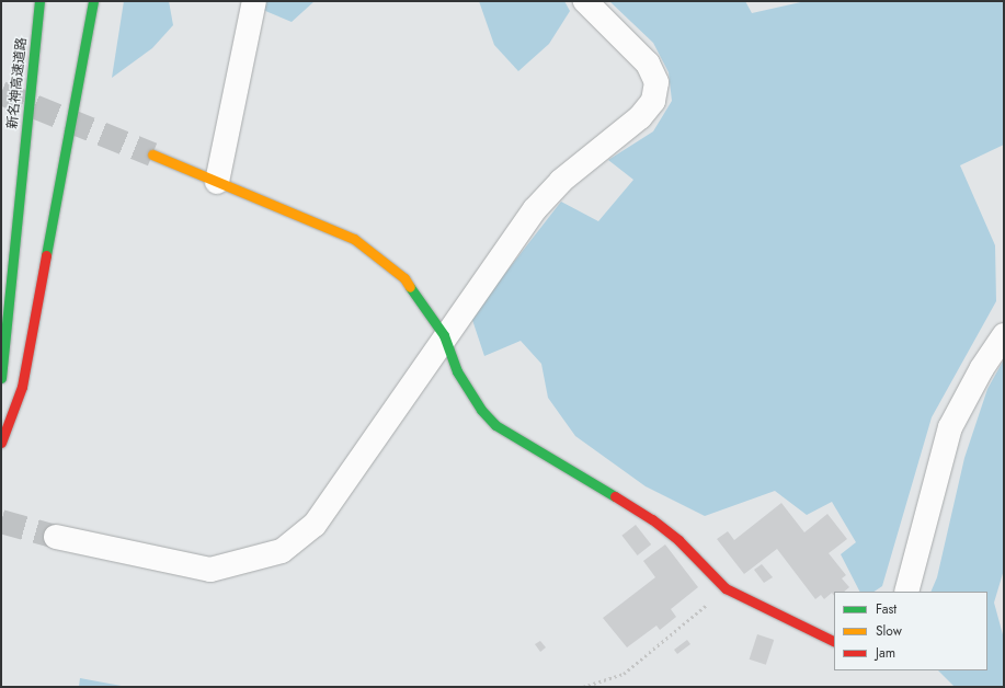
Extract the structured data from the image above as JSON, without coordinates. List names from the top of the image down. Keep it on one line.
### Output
{"streets":{"main road":["新名神高速道路"]},"legend":["Fast","Slow","Jam"]}
